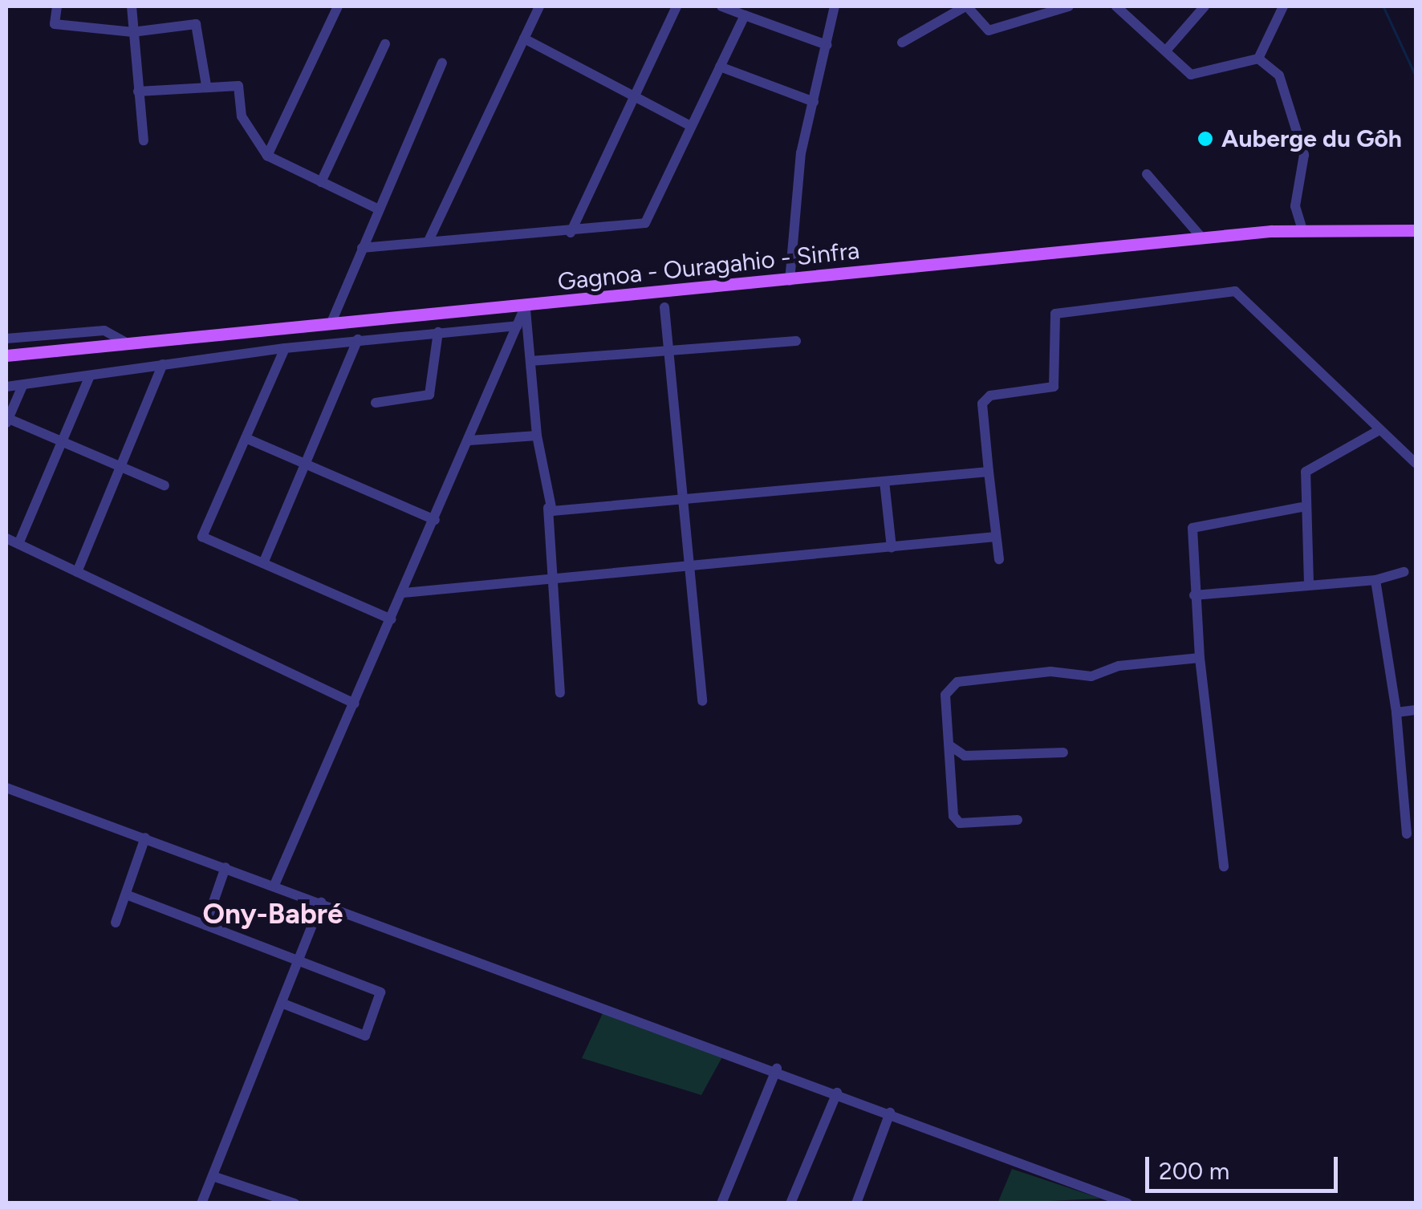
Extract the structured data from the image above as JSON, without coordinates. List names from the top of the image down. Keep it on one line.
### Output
{"streets":{"main road":["Gagnoa - Ouragahio - Sinfra"]},"districts":["Ony-Babré"],"places":["Auberge du Gôh"],"scale_bar":"200 m"}
